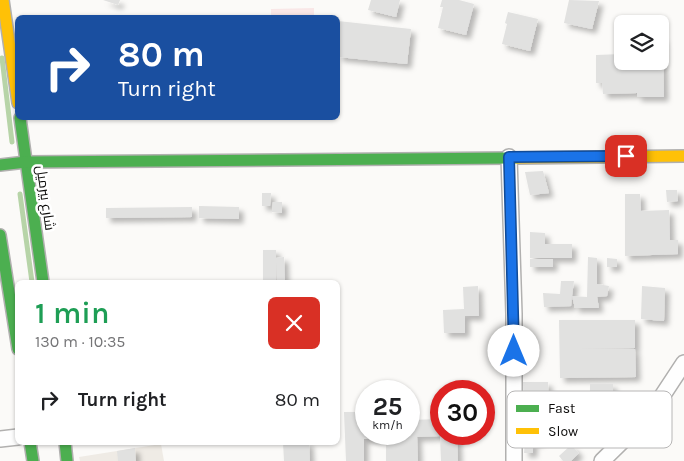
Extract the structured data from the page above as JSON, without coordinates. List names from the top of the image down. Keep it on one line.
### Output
{"streets":{"street":["شارع بيرميل"]},"legend":["Fast","Slow"],"page":{"turn":["80 m","Turn right"],"heading":["1 min","130 m · 10:35"],"list":[{"name":"Turn right","value":"80 m"}],"speed":"25 km/h","limit":"30"}}
